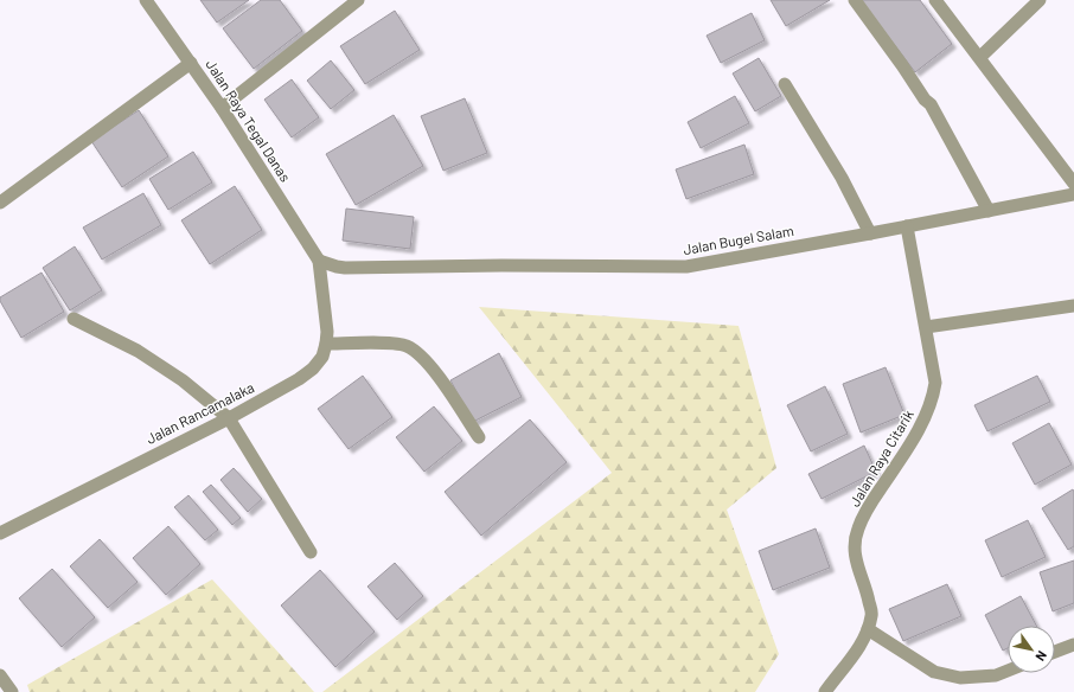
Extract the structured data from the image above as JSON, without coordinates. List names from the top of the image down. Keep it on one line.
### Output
{"streets":{"street":["Jalan Raya Tegal Danas","Jalan Bugel Salam","Jalan Rancamalaka","Jalan Raya Citarik"]},"crossings":[["Jalan Raya Tegal Danas","Jalan Bugel Salam"],["Jalan Bugel Salam","Jalan Raya Citarik"]],"north":"bottom right"}
